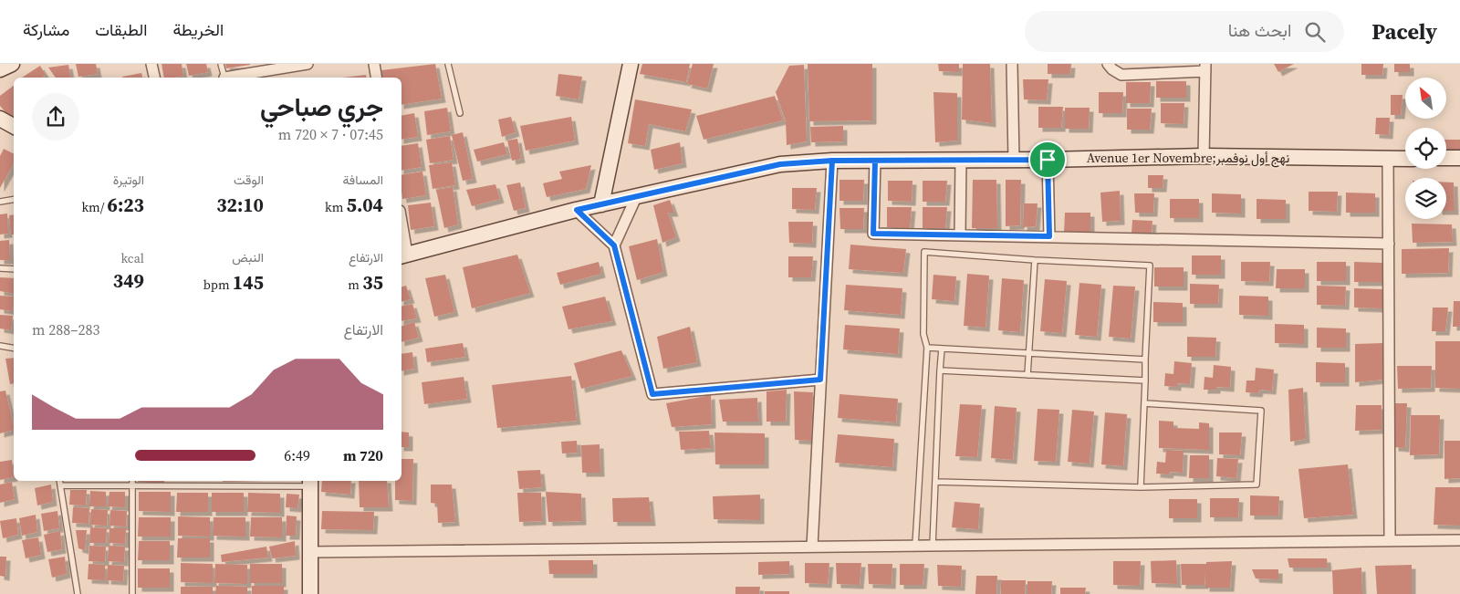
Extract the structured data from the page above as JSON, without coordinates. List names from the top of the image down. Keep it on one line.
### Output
{"streets":{"main road":["Avenue 1er Novembre;نهج أول نوفمبر"]},"north":"top left","page":{"header":"Pacely","search":"ابحث هنا","nav":["الخريطة","الطبقات","مشاركة"],"heading":["جري صباحي","07:45 · 7 × 720 m"],"stats":[["المسافة","5.04 km"],["الوقت","32:10"],["الوتيرة","6:23 /km"],["الارتفاع","35 m"],["النبض","145 bpm"],["kcal","349"]],"chart":["الارتفاع","283–288 m"],"list":[{"name":"720 m","note":"6:49"}]}}
